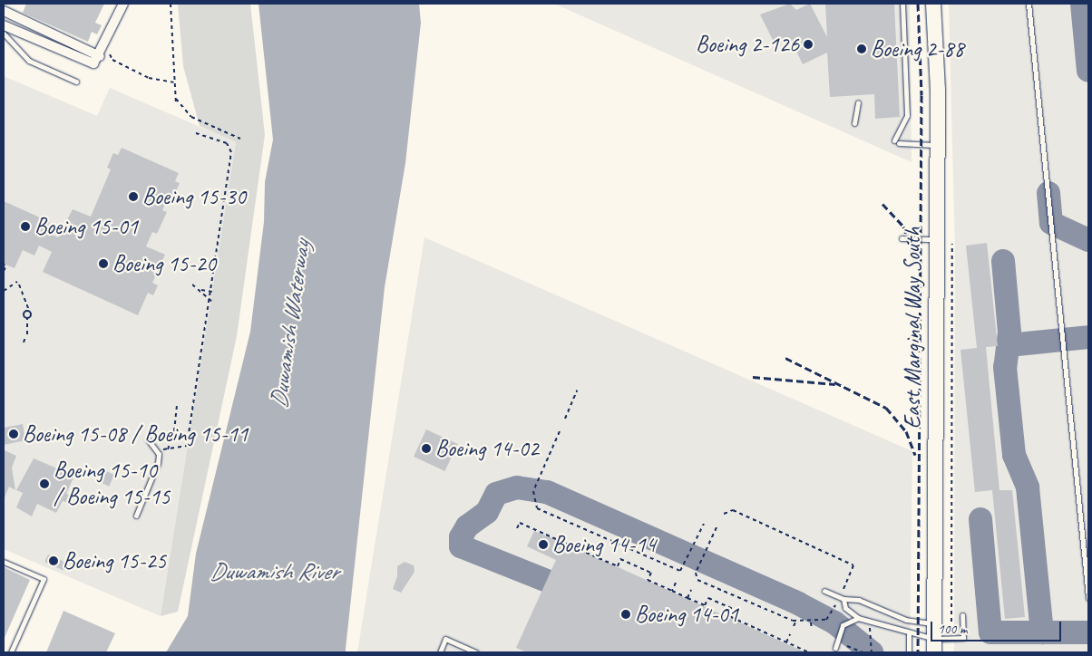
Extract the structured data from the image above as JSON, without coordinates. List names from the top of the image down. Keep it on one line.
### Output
{"streets":{"main road":["East Marginal Way South"]},"water":["Duwamish Waterway","Duwamish River"],"places":["Boeing 2-126","Boeing 2-88","Boeing 15-30","Boeing 15-01","Boeing 15-20","Boeing 15-08 / Boeing 15-11","Boeing 14-02","Boeing 15-10 / Boeing 15-15","Boeing 14-14","Boeing 15-25","Boeing 14-01"],"scale_bar":"100 m"}
